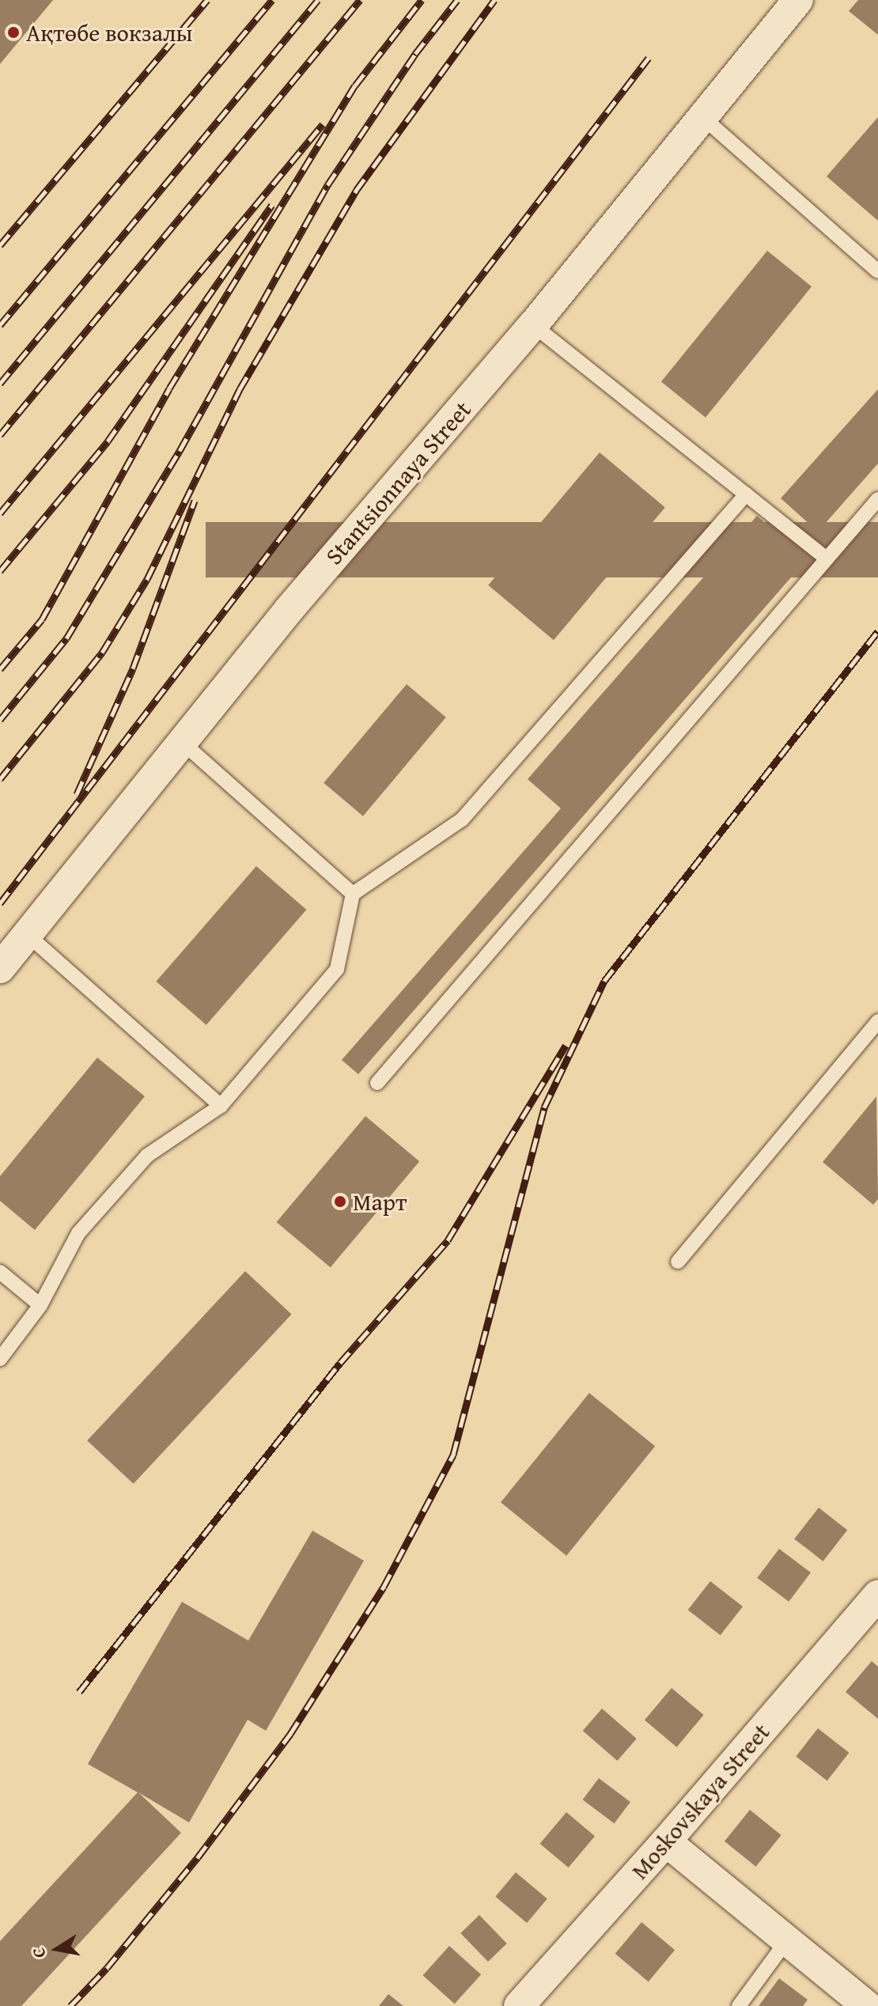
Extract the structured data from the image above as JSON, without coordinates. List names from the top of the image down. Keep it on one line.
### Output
{"streets":{"street":["Stantsionnaya Street","Moskovskaya Street"]},"places":["Ақтөбе вокзалы","Март"],"north":"left"}
